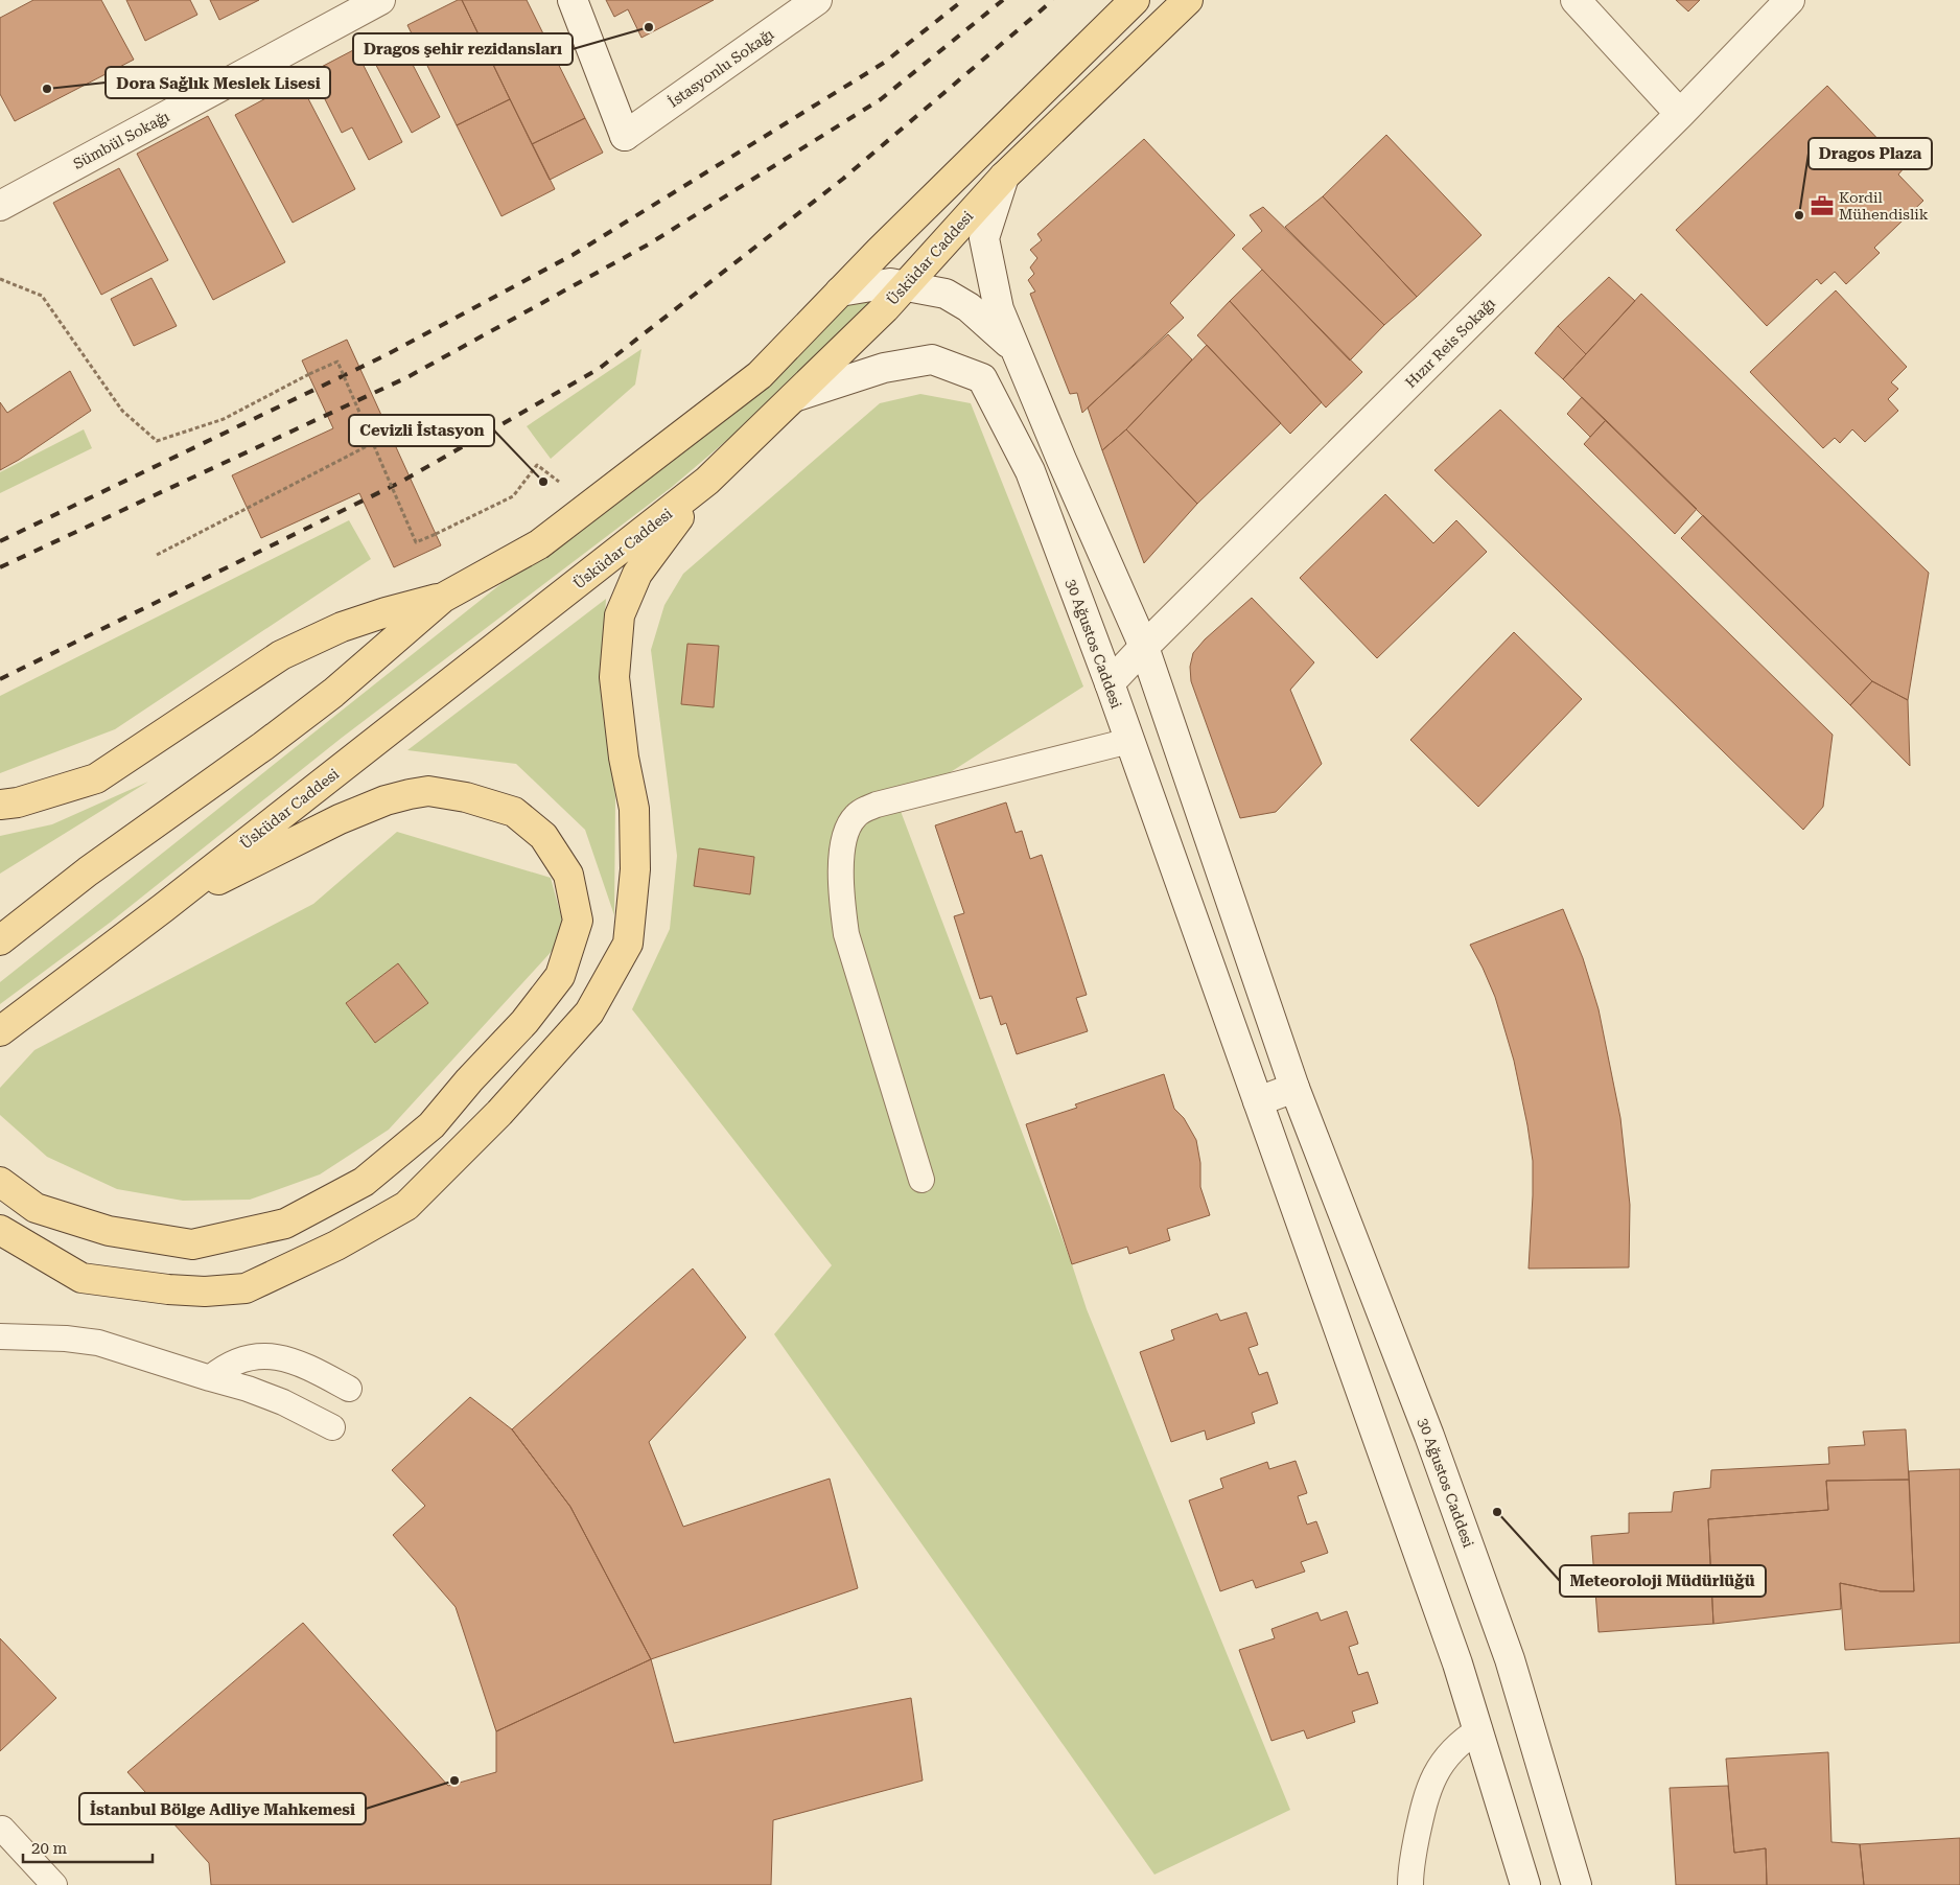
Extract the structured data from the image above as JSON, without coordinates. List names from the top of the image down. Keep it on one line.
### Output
{"streets":{"main road":["Üsküdar Caddesi"],"street":["İstasyonlu Sokağı","Sümbül Sokağı","Hızır Reis Sokağı","30 Ağustos Caddesi"]},"crossings":[["Üsküdar Caddesi","30 Ağustos Caddesi"],["Hızır Reis Sokağı","30 Ağustos Caddesi"]],"places":{"other":["Dragos şehir rezidansları","Dora Sağlık Meslek Lisesi","Dragos Plaza","Cevizli İstasyon","Meteoroloji Müdürlüğü","İstanbul Bölge Adliye Mahkemesi"],"office":["Kordil Mühendislik"]},"scale_bar":"20 m"}
